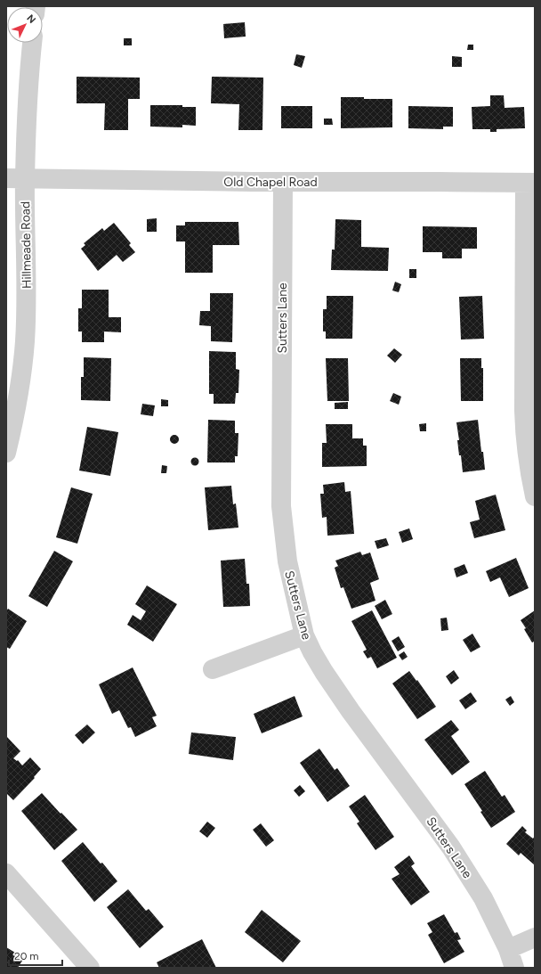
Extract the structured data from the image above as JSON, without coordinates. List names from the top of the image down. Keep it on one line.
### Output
{"streets":{"street":["Old Chapel Road","Hillmeade Road","Sutters Lane"]},"crossings":[["Old Chapel Road","Hillmeade Road"],["Old Chapel Road","Sutters Lane"]],"scale_bar":"20 m","north":"top right"}
